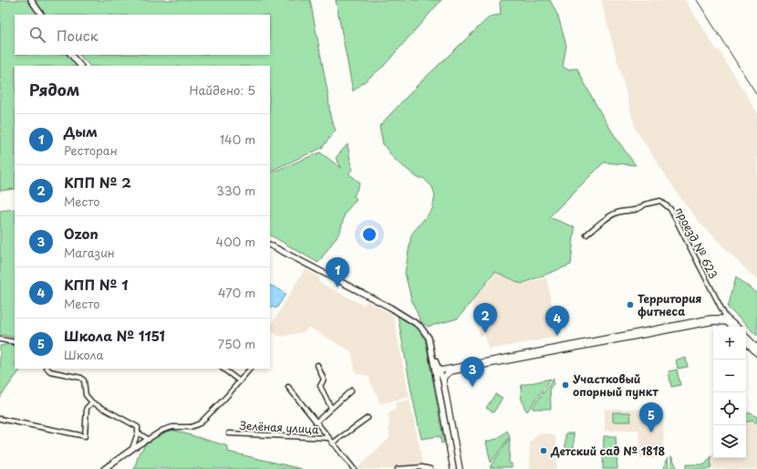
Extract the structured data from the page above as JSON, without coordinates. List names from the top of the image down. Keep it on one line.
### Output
{"streets":{"street":["проезд № 623","Зелёная улица"]},"places":["Территория фитнеса","Участковый опорный пункт","Детский сад № 1818"],"page":{"search":"Поиск","heading":["Рядом","Найдено: 5"],"list":[{"mark":"1","name":"Дым","note":"Ресторан","value":"140 m"},{"mark":"2","name":"КПП № 2","note":"Место","value":"330 m"},{"mark":"3","name":"Ozon","note":"Магазин","value":"400 m"},{"mark":"4","name":"КПП № 1","note":"Место","value":"470 m"},{"mark":"5","name":"Школа № 1151","note":"Школа","value":"750 m"}],"pins":["1","2","4","3","5"],"map_buttons":["+","−"]}}
